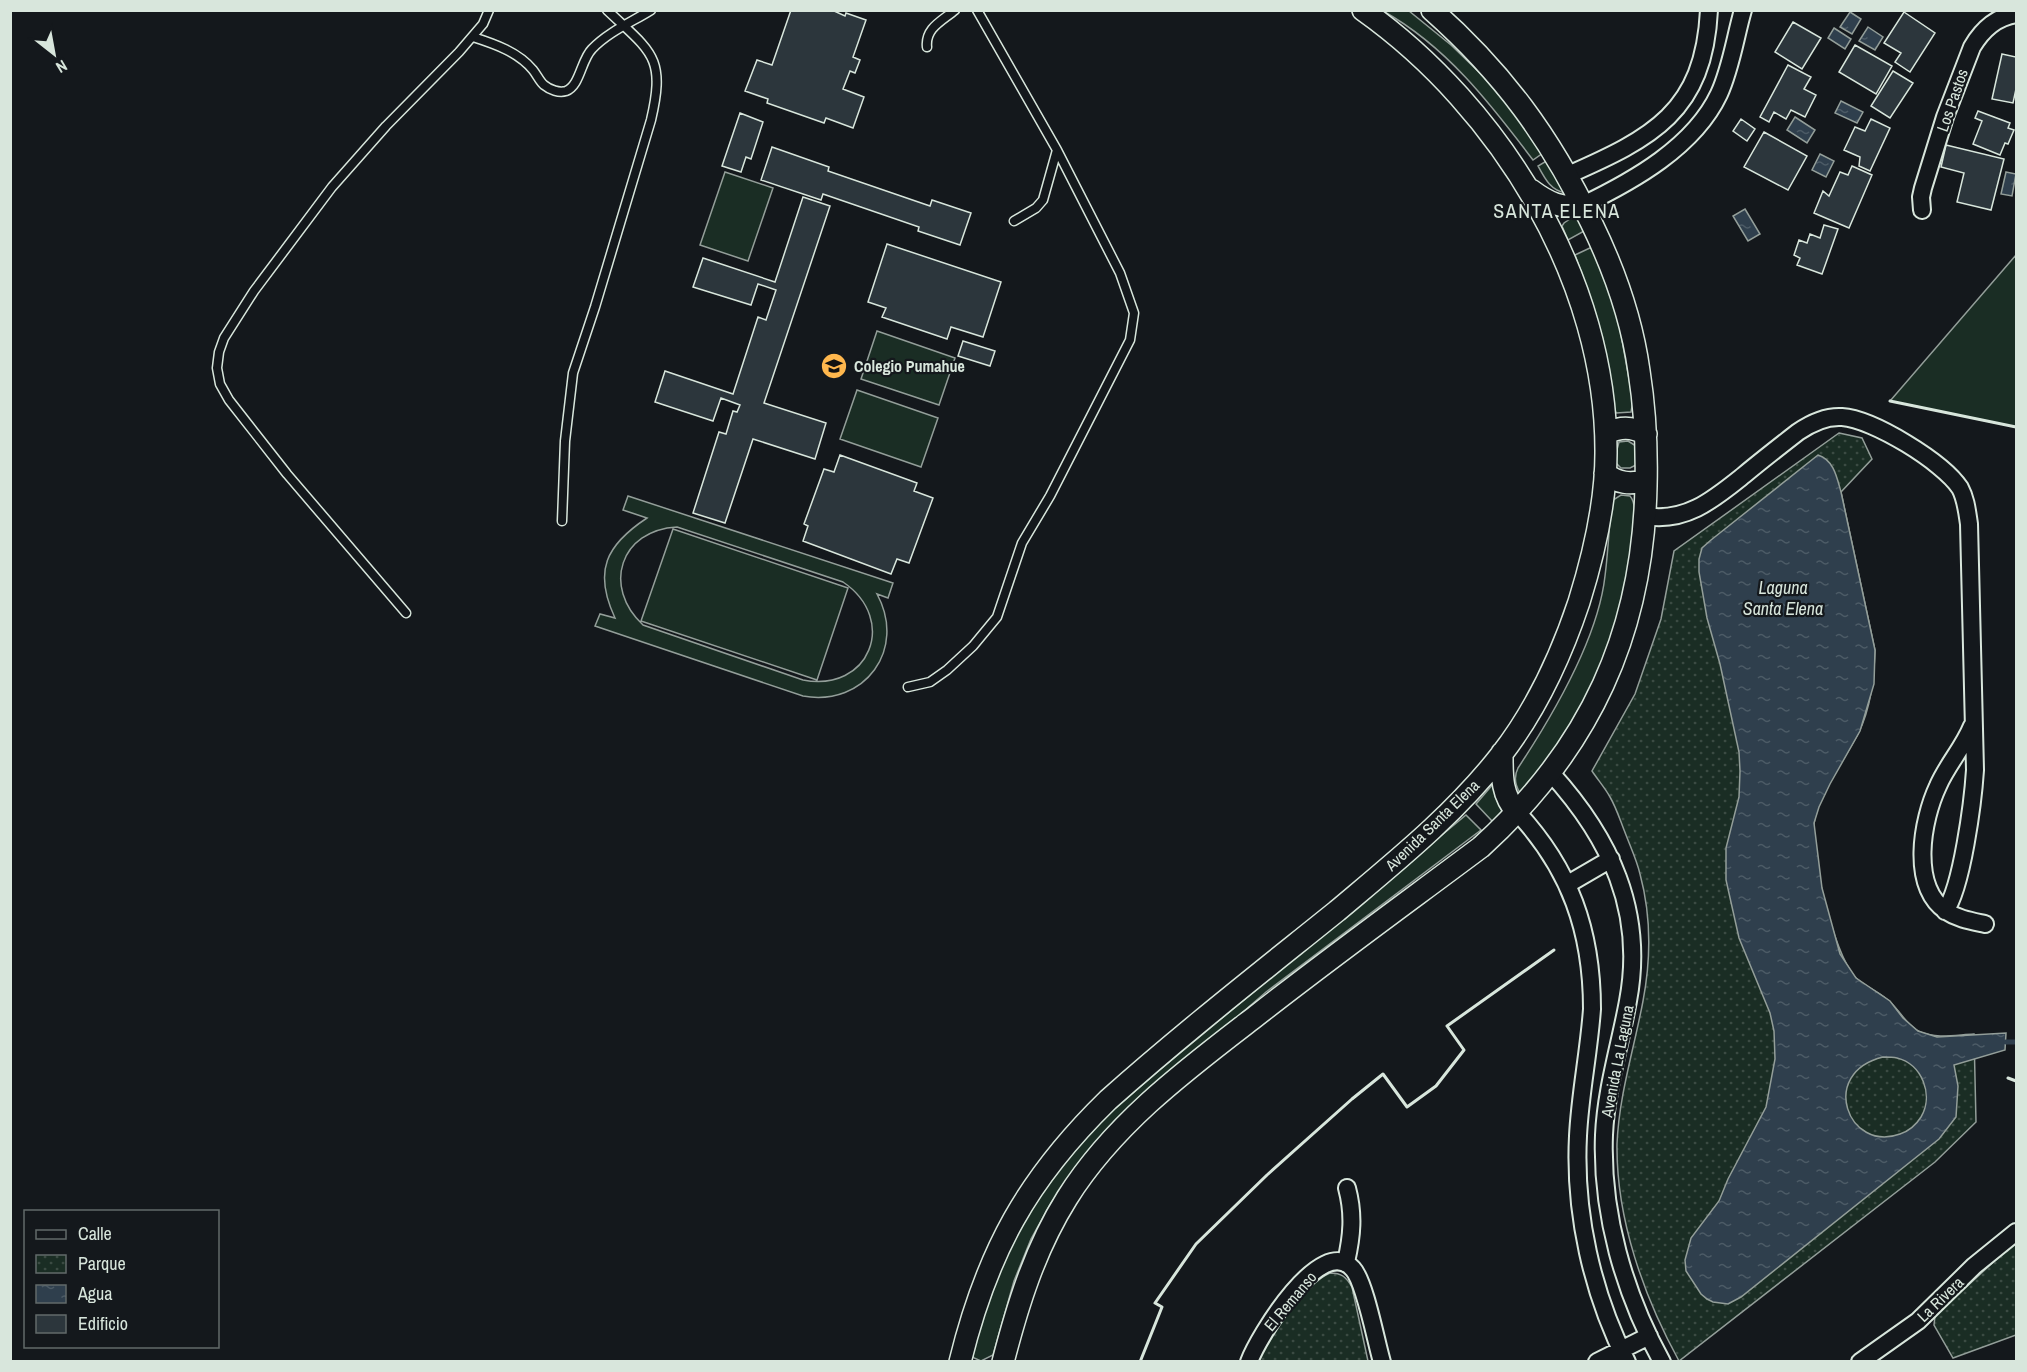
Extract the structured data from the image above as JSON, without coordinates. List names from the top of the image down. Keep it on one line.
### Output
{"streets":{"street":["Los Pastos","Avenida Santa Elena","Avenida La Laguna","La Rivera","El Remanso"]},"districts":["SANTA ELENA"],"water":["Laguna Santa Elena"],"places":{"school or university":["Colegio Pumahue"]},"legend":["Calle","Parque","Agua","Edificio"],"north":"bottom right"}
